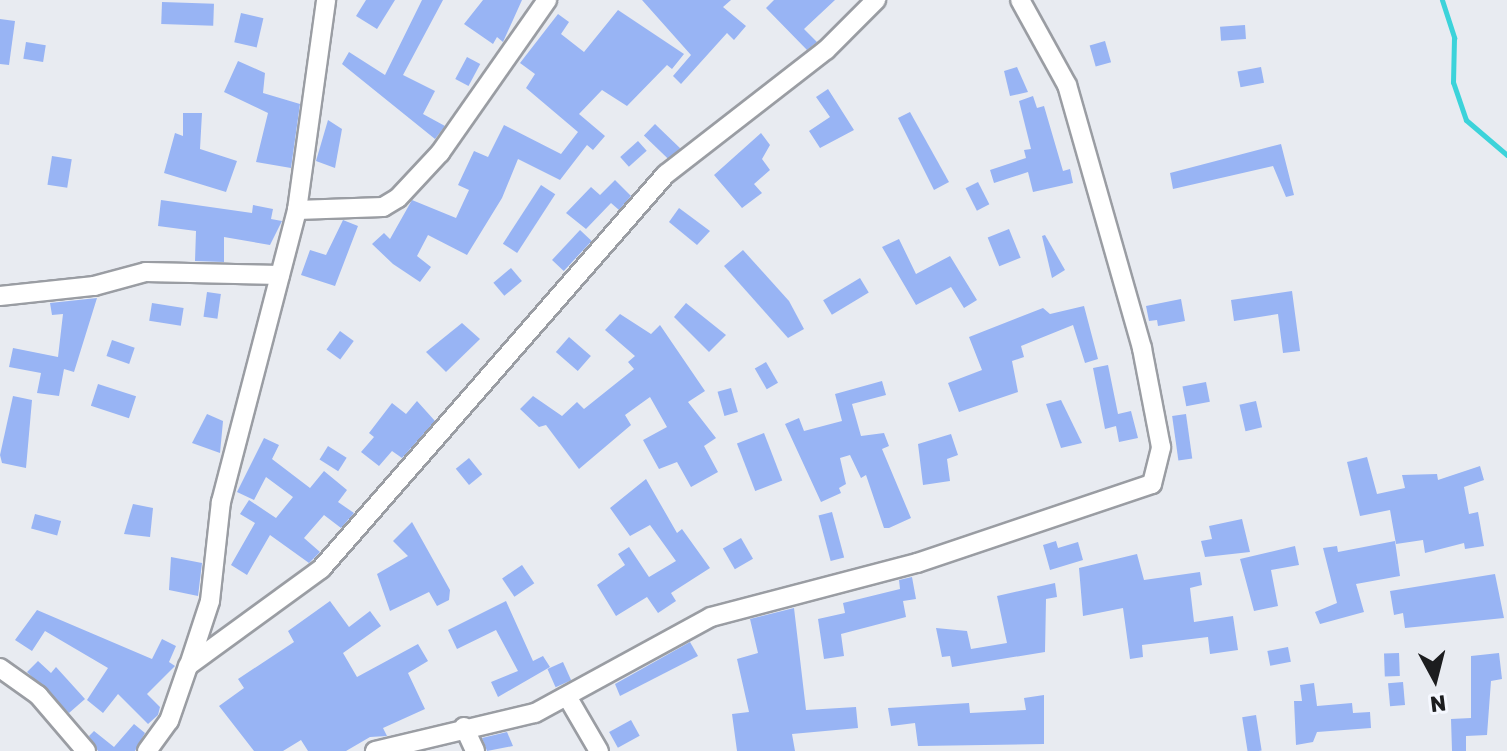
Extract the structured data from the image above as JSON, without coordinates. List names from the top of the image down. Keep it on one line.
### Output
{"north":"bottom"}
